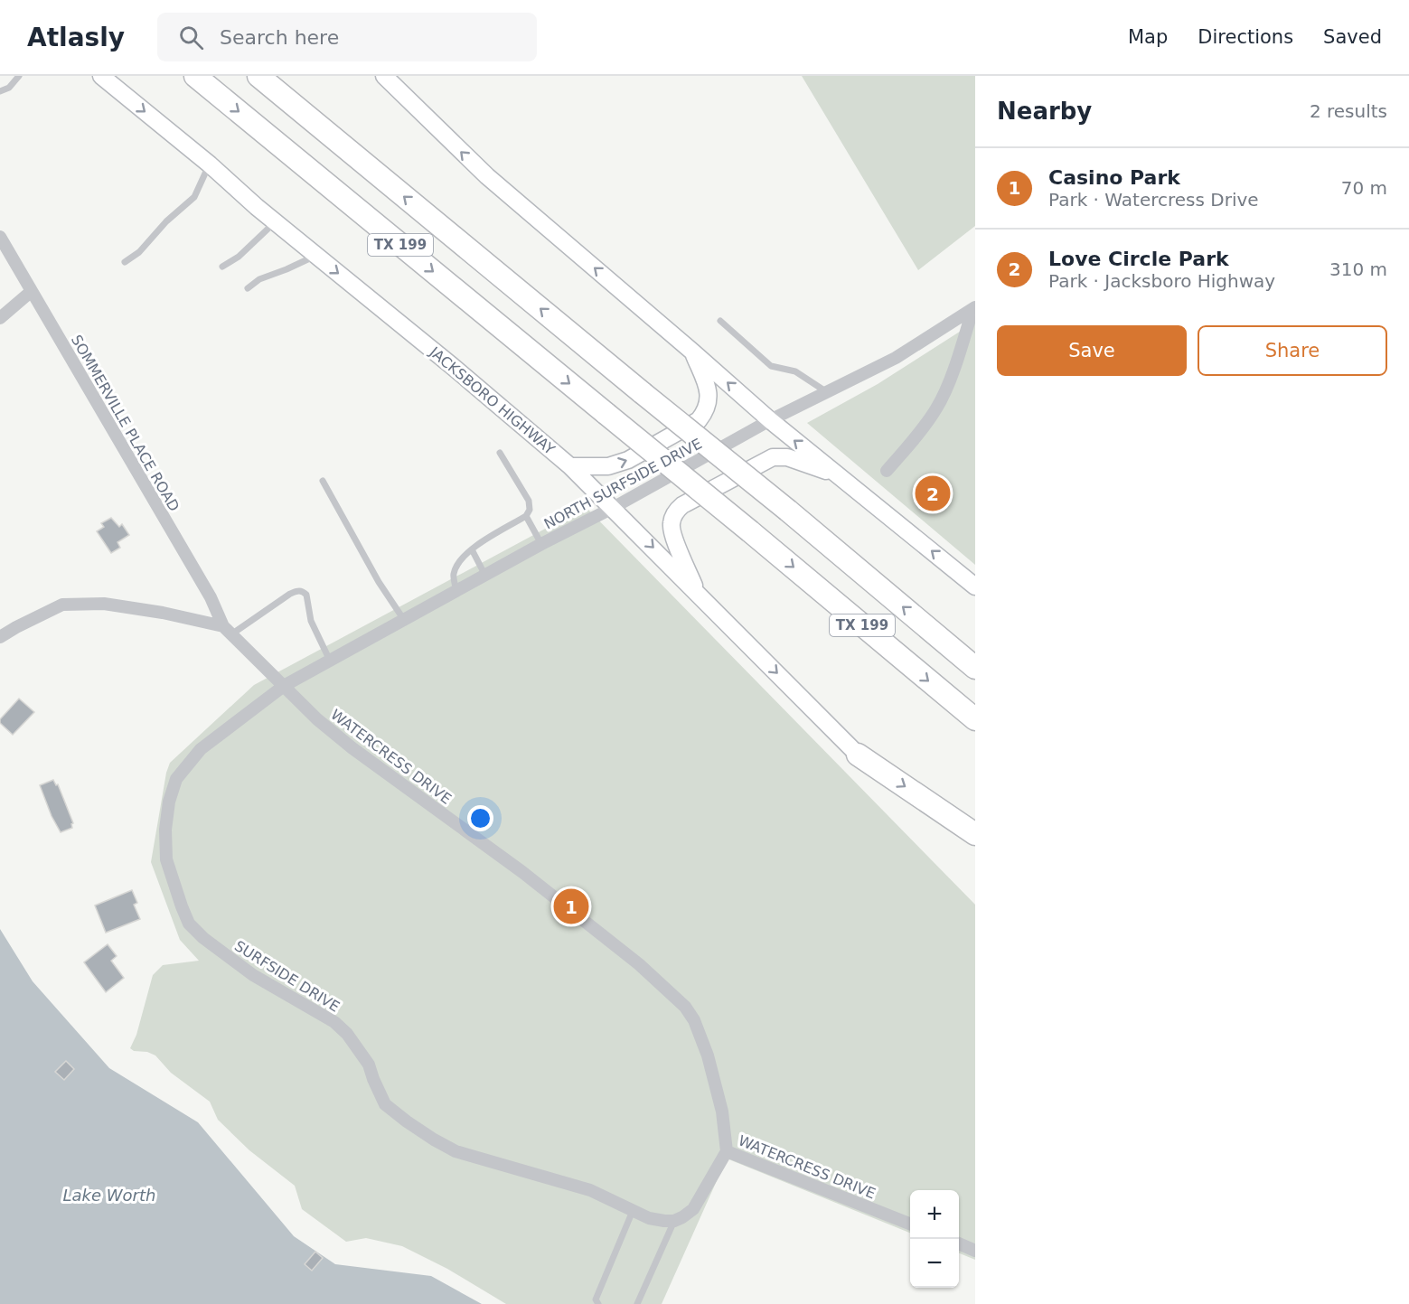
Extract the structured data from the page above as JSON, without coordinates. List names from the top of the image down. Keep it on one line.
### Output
{"streets":{"highway":["TX 199"],"main road":["JACKSBORO HIGHWAY"],"street":["SOMMERVILLE PLACE ROAD","NORTH SURFSIDE DRIVE","WATERCRESS DRIVE","SURFSIDE DRIVE"]},"crossings":[["JACKSBORO HIGHWAY","NORTH SURFSIDE DRIVE"],["SOMMERVILLE PLACE ROAD","WATERCRESS DRIVE"],["NORTH SURFSIDE DRIVE","WATERCRESS DRIVE"],["NORTH SURFSIDE DRIVE","SURFSIDE DRIVE"],["WATERCRESS DRIVE","SURFSIDE DRIVE"]],"one_way":["JACKSBORO HIGHWAY"],"water":["Lake Worth"],"page":{"header":"Atlasly","search":"Search here","nav":["Map","Directions","Saved"],"heading":["Nearby","2 results"],"list":[{"mark":"1","name":"Casino Park","note":"Park · Watercress Drive","value":"70 m"},{"mark":"2","name":"Love Circle Park","note":"Park · Jacksboro Highway","value":"310 m"}],"buttons":["Save","Share"],"pins":["2","1"],"map_buttons":["+","−"]}}
